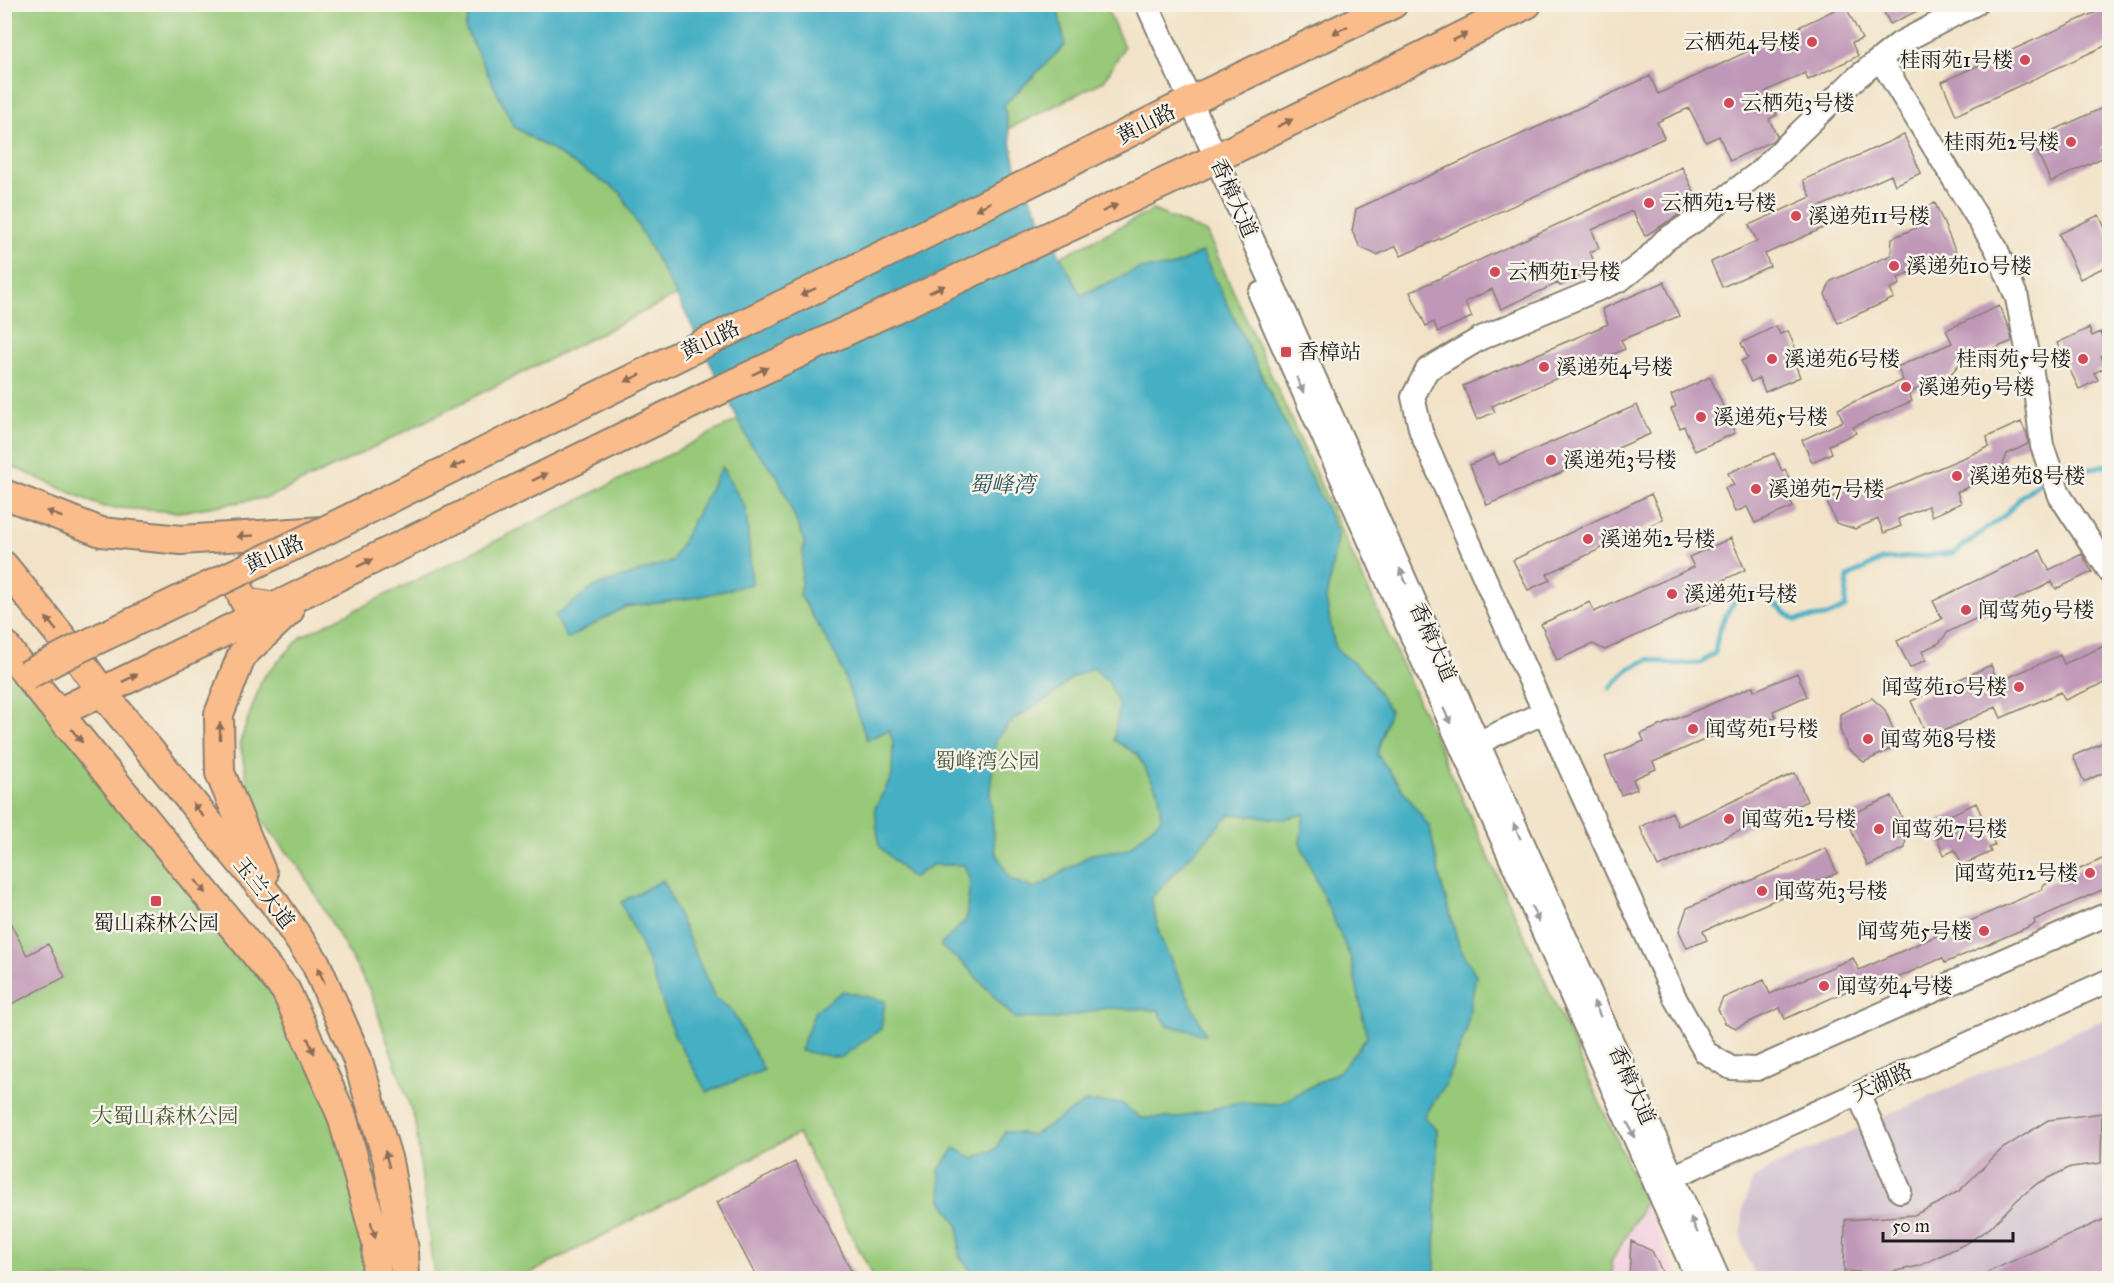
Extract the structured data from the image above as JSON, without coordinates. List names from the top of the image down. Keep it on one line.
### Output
{"streets":{"main road":["黄山路","玉兰大道"],"street":["香樟大道","天湖路"]},"crossings":[["黄山路","香樟大道"],["黄山路","玉兰大道"],["香樟大道","天湖路"]],"water":["蜀峰湾"],"parks":["蜀峰湾公园","大蜀山森林公园"],"places":{"other":["云栖苑4号楼","桂雨苑1号楼","云栖苑3号楼","桂雨苑2号楼","云栖苑2号楼","溪递苑11号楼","溪递苑10号楼","云栖苑1号楼","溪递苑6号楼","桂雨苑5号楼","溪递苑4号楼","溪递苑9号楼","溪递苑5号楼","溪递苑3号楼","溪递苑8号楼","溪递苑7号楼","溪递苑2号楼","溪递苑1号楼","闻莺苑9号楼","闻莺苑10号楼","闻莺苑1号楼","闻莺苑8号楼","闻莺苑2号楼","闻莺苑7号楼","闻莺苑12号楼","闻莺苑3号楼","闻莺苑5号楼","闻莺苑4号楼"],"transit":["香樟站","蜀山森林公园"]},"scale_bar":"50 m"}
